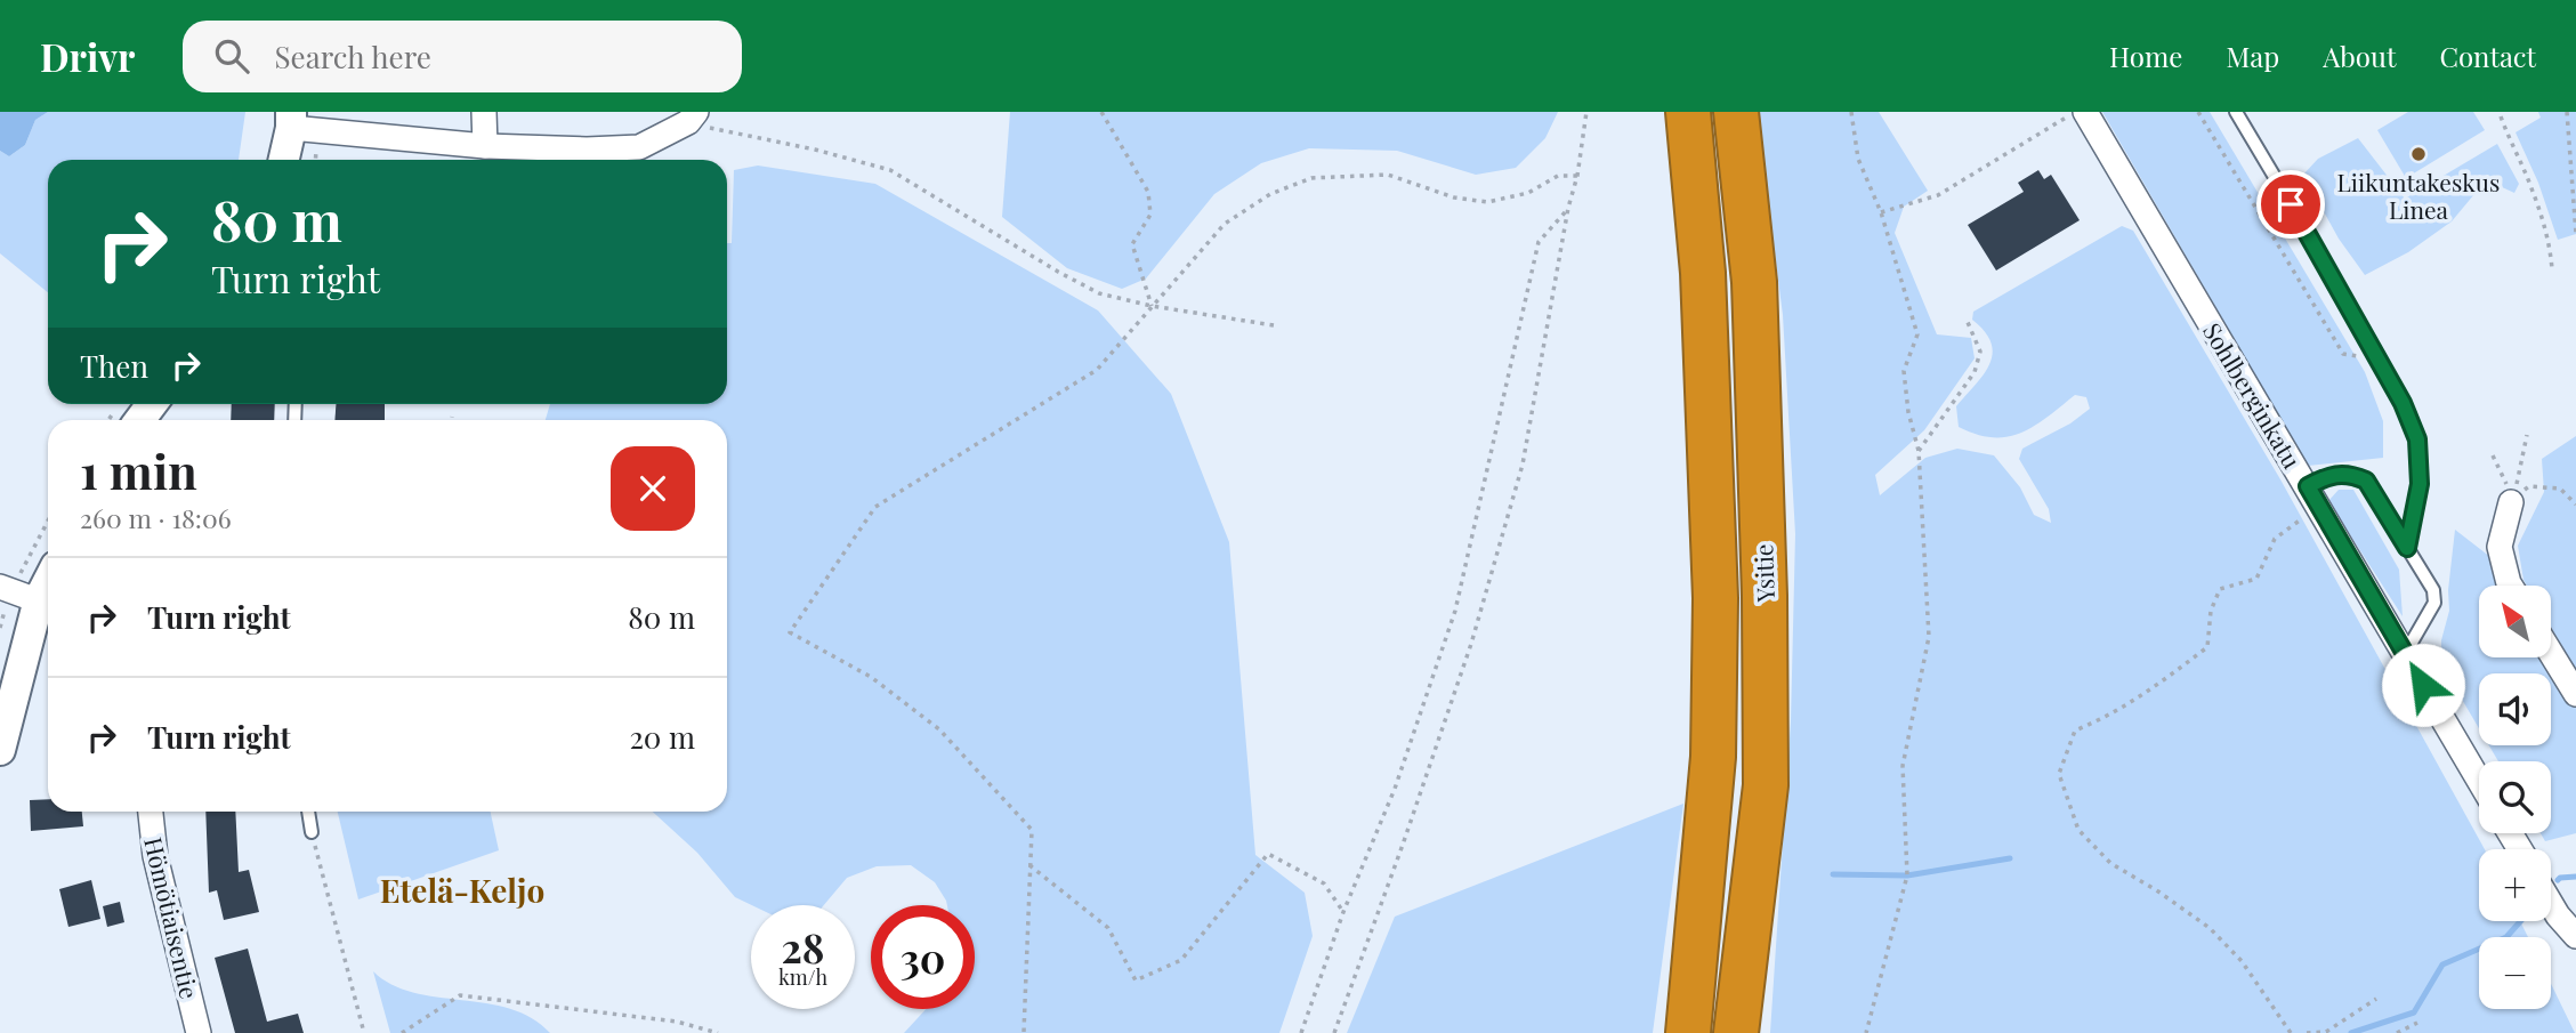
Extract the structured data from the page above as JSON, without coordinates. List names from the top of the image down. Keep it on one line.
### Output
{"streets":{"highway":["Ysitie"],"street":["Sohlberginkatu","Hömötiaisentie"]},"districts":["Etelä-Keljo"],"places":["Liikuntakeskus Linea"],"north":"top left","page":{"header":"Drivr","search":"Search here","nav":["Home","Map","About","Contact"],"turn":["80 m","Turn right"],"then":"Then","heading":["1 min","260 m · 18:06"],"list":[{"name":"Turn right","value":"80 m"},{"name":"Turn right","value":"20 m"}],"map_buttons":["+","−"],"speed":"28 km/h","limit":"30"}}
